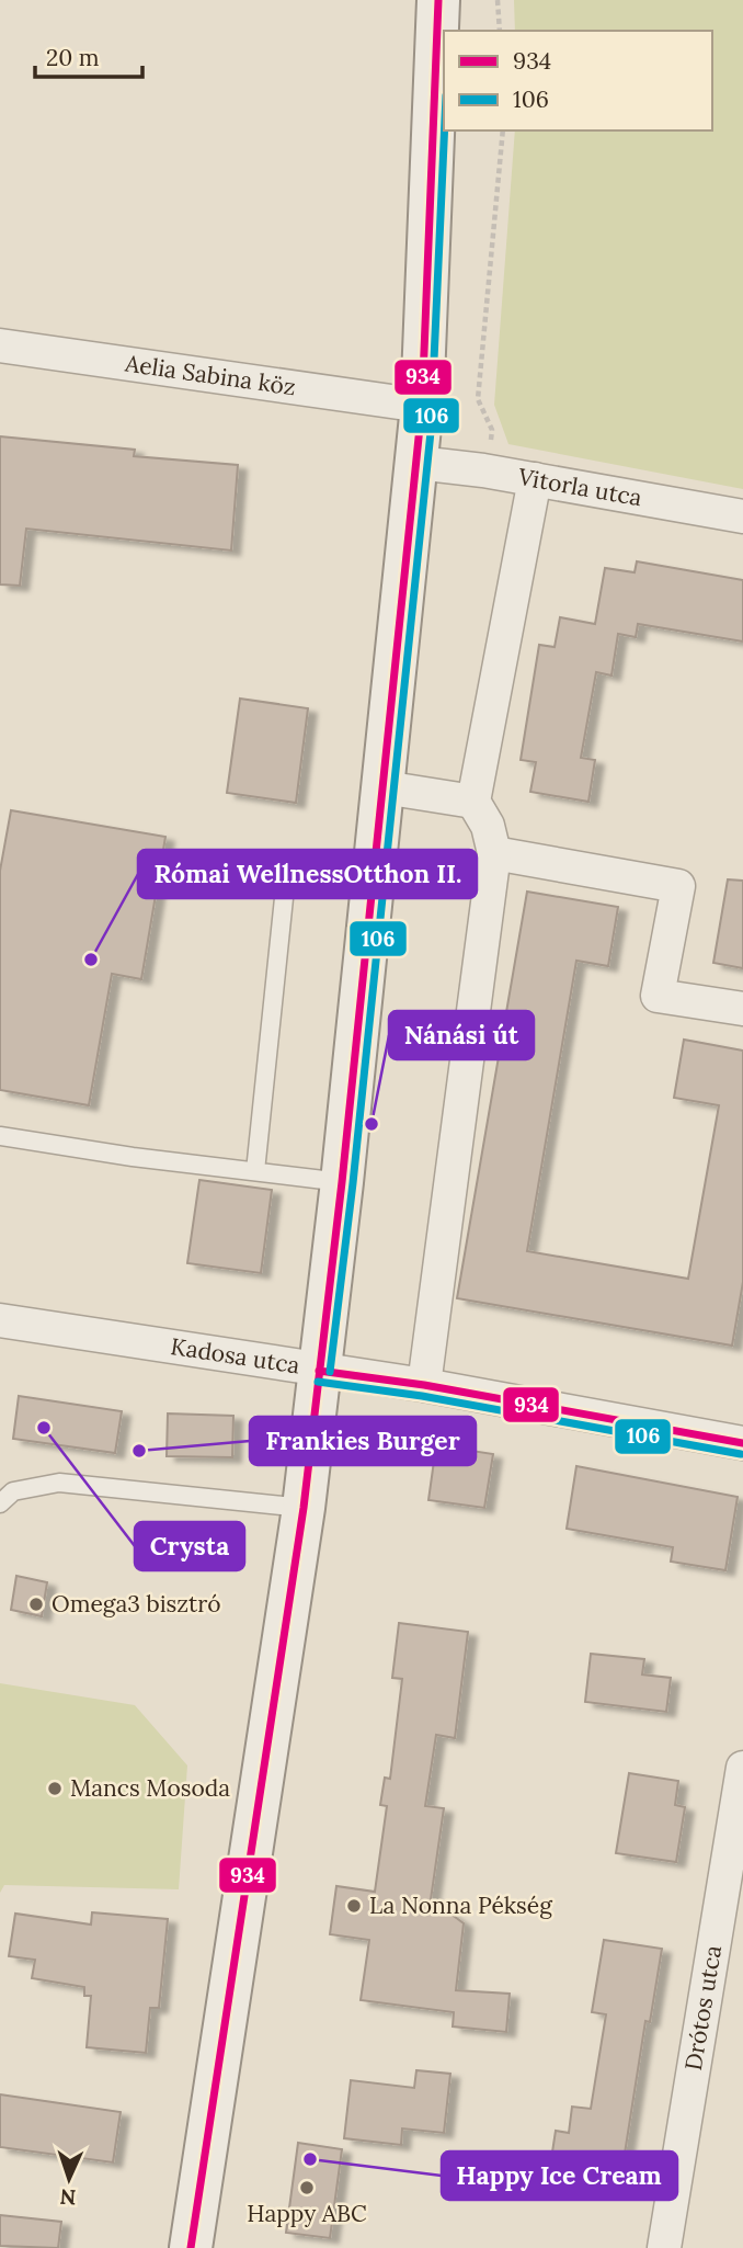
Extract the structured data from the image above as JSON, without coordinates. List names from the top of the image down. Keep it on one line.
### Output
{"streets":{"street":["Aelia Sabina köz","Vitorla utca","Kadosa utca","Drótos utca"]},"places":["Római WellnessOtthon II.","Nánási út","Crysta","Frankies Burger","Omega3 bisztró","Mancs Mosoda","La Nonna Pékség","Happy Ice Cream","Happy ABC"],"lines":["transit line 934","transit line 106"],"legend":["934","106"],"scale_bar":"20 m","north":"bottom"}
